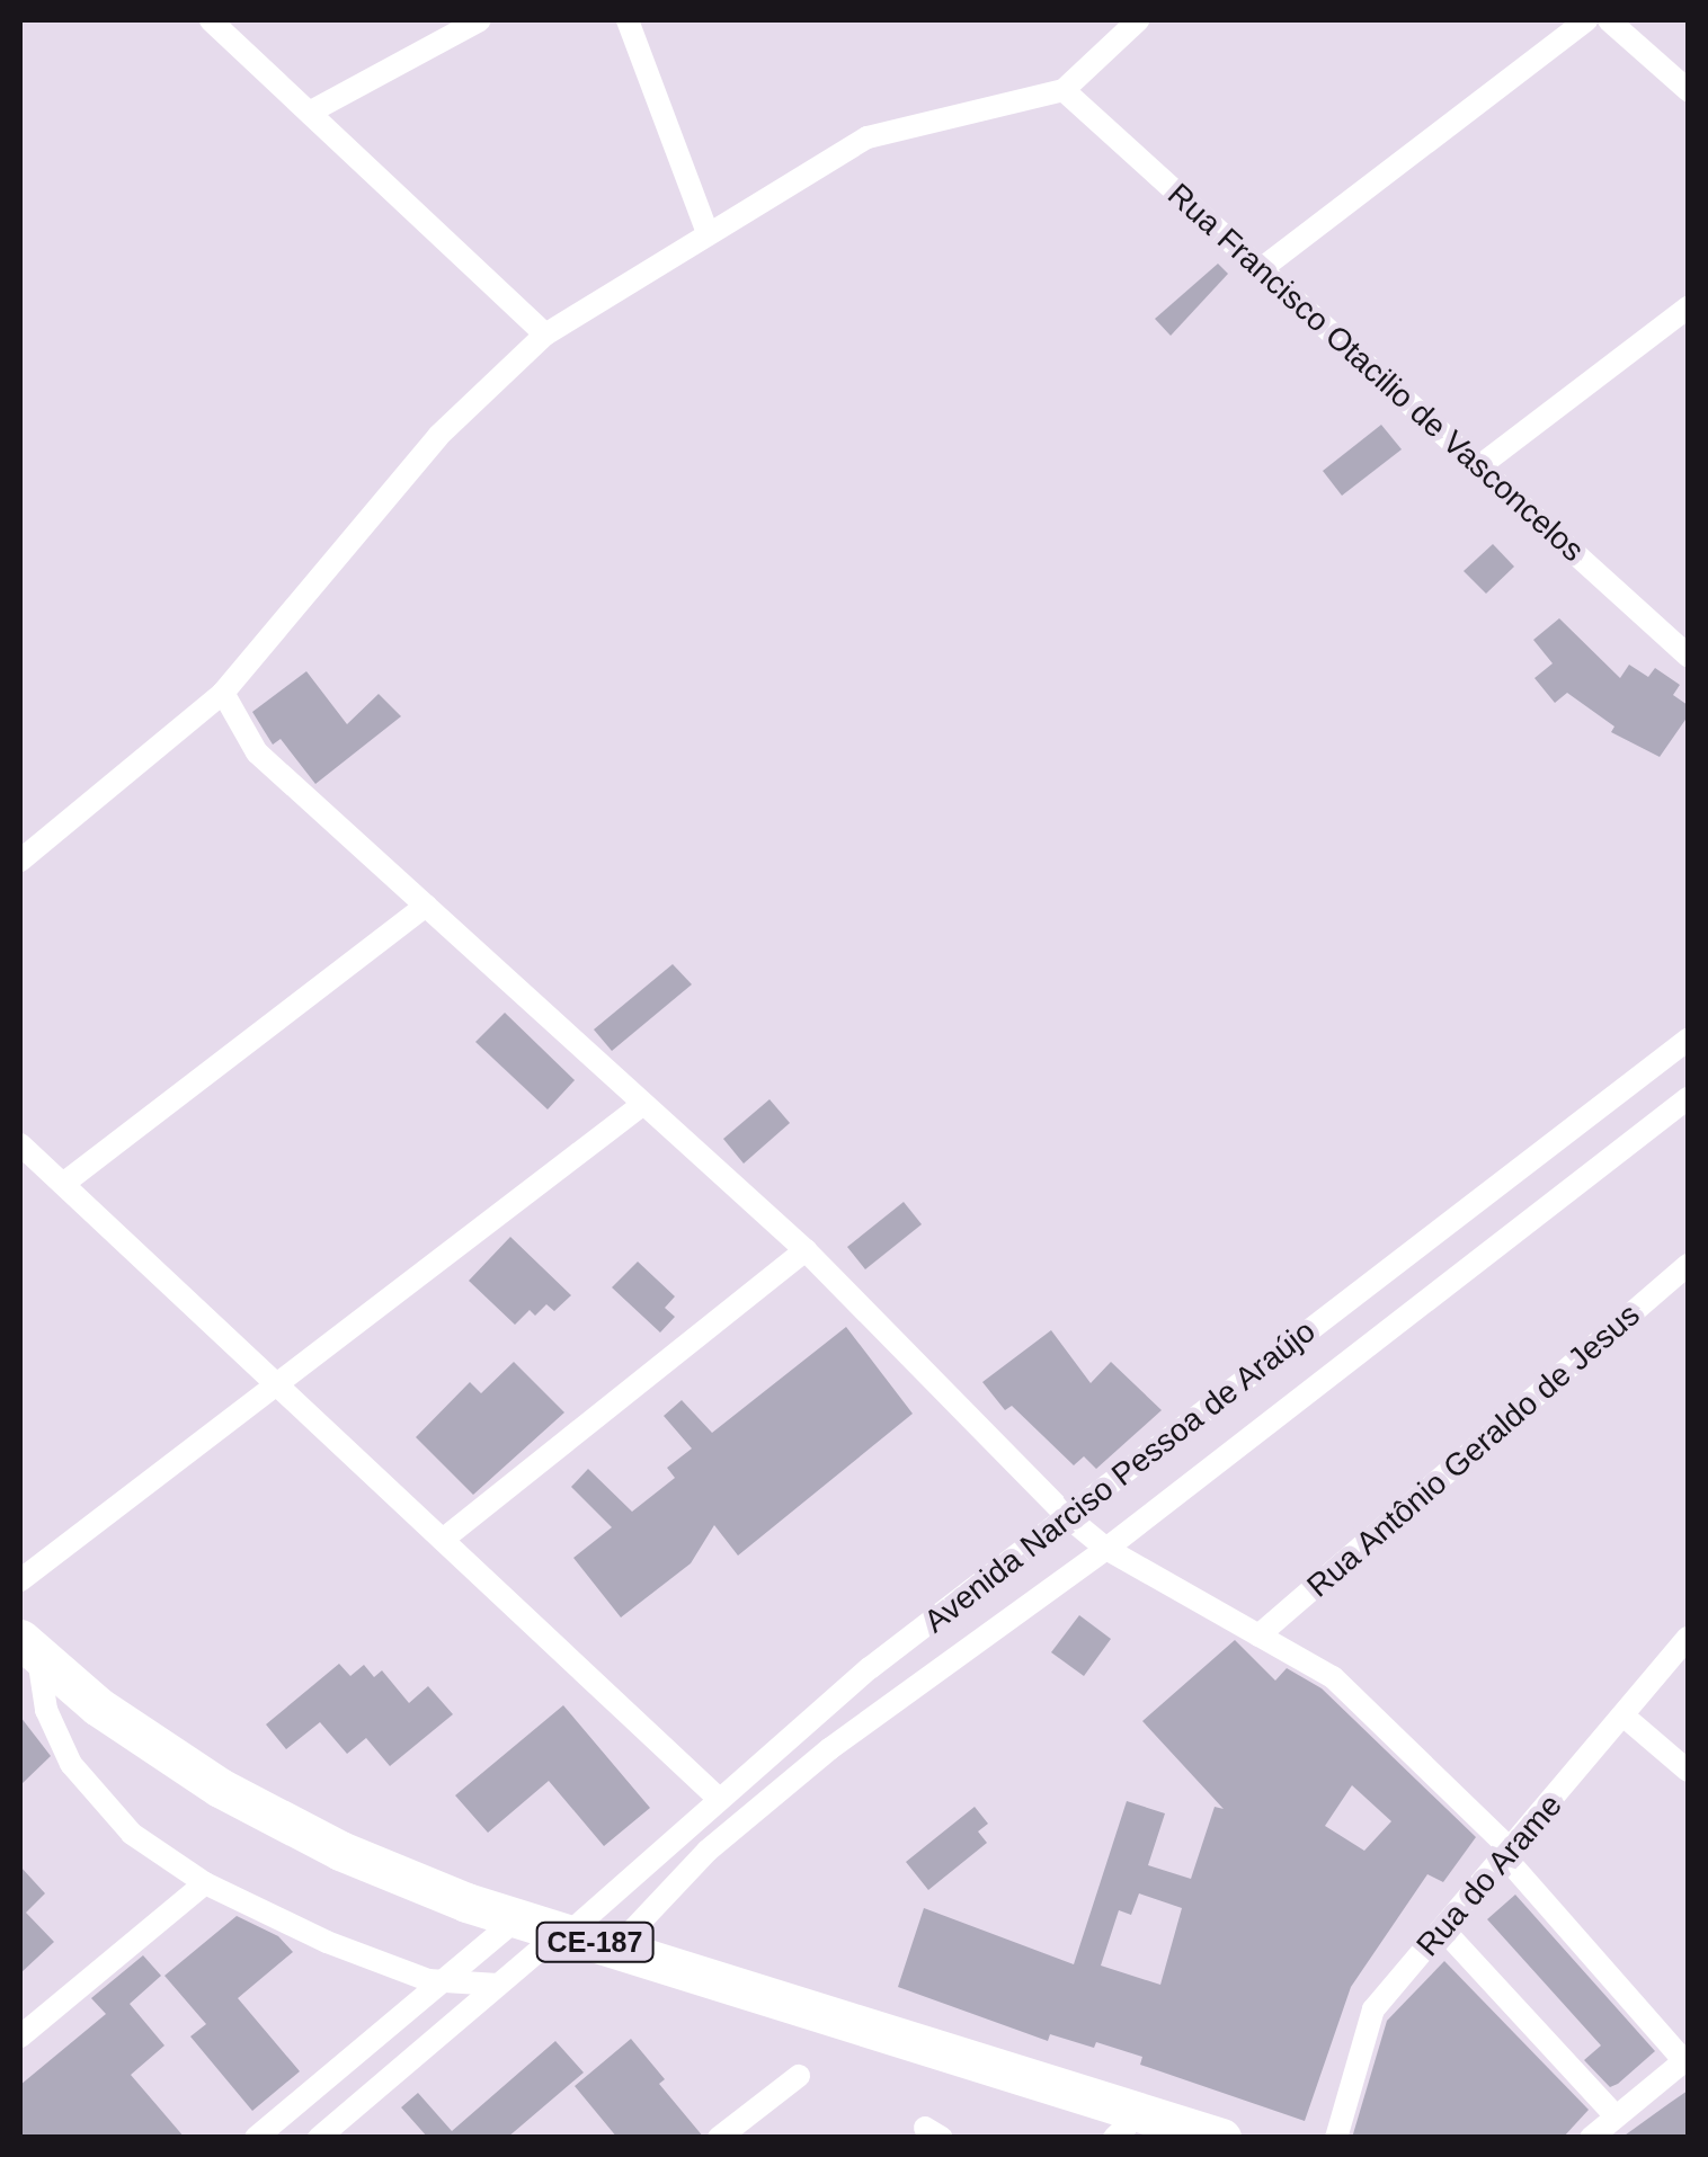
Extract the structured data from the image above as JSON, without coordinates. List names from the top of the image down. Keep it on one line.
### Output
{"streets":{"highway":["CE-187"],"street":["Rua Francisco Otacilio de Vasconcelos","Rua Antônio Geraldo de Jesus","Avenida Narciso Pessoa de Araújo","Rua do Arame"]},"crossings":[["Avenida Narciso Pessoa de Araújo","CE-187"]]}
